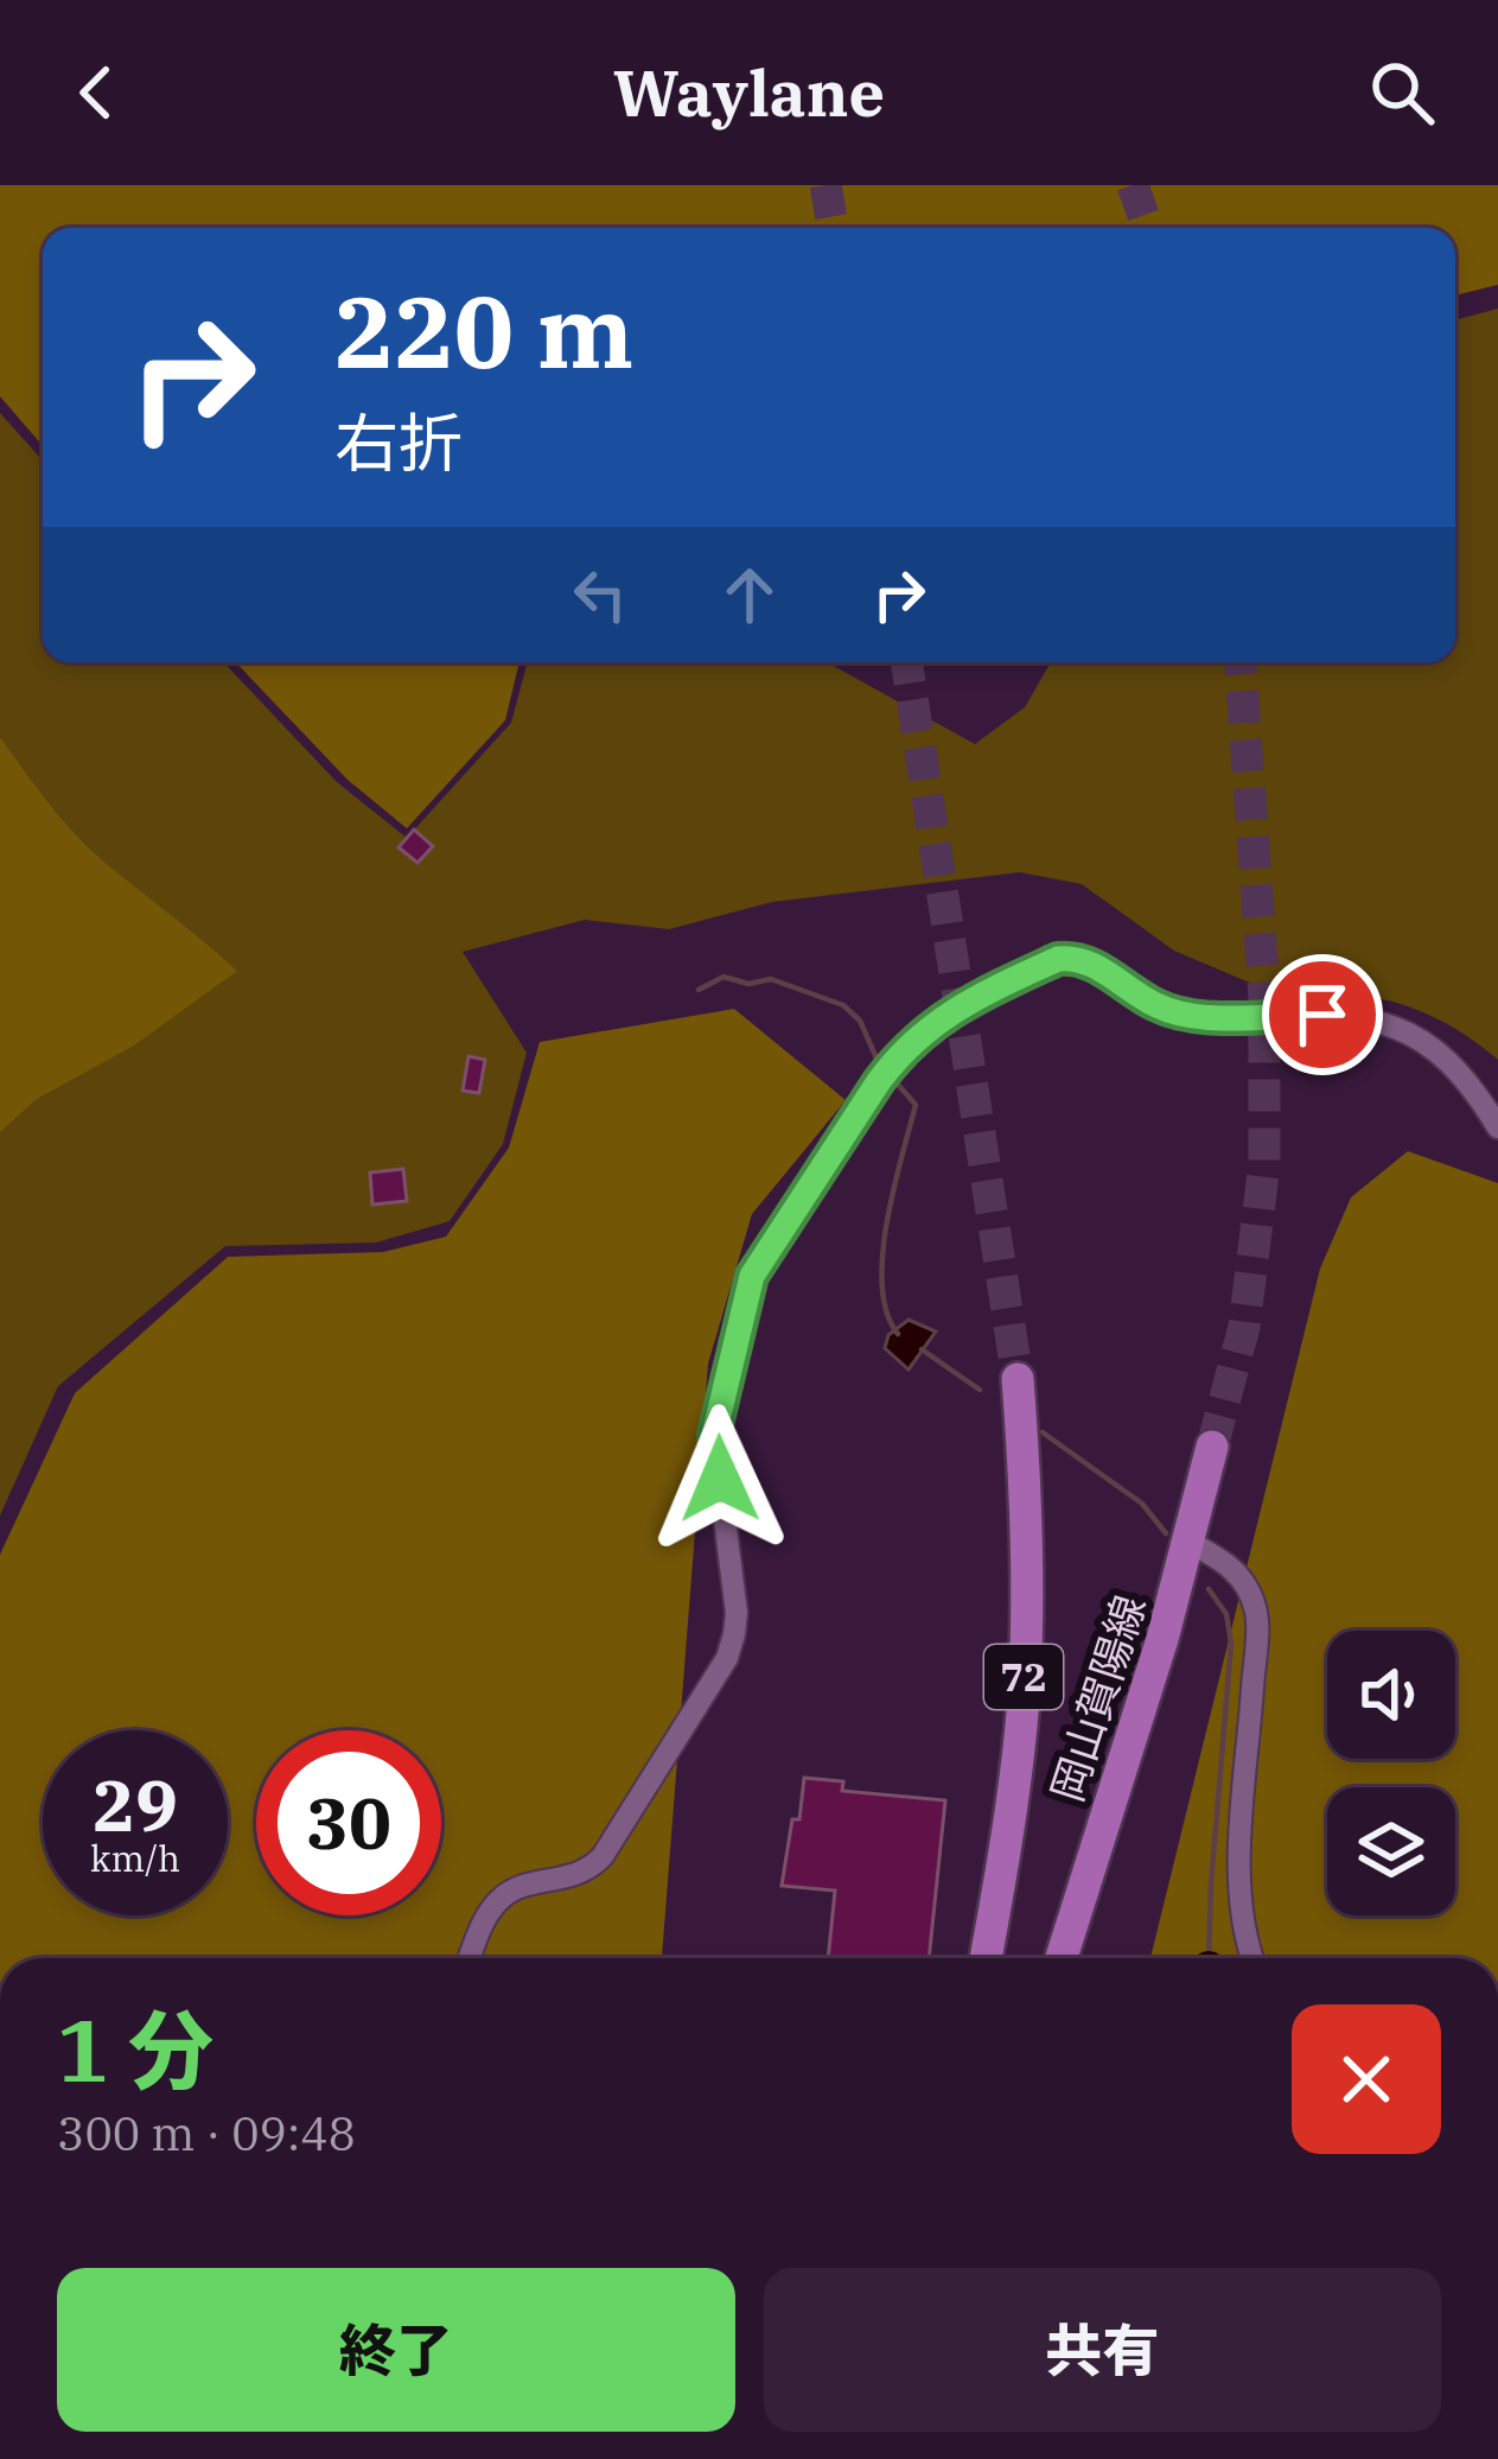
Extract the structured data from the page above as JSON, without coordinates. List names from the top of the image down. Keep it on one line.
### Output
{"streets":{"main road":["72","岡山賀陽線"]},"page":{"header":"Waylane","turn":["220 m","右折"],"speed":"29 km/h","limit":"30","heading":["1 分","300 m · 09:48"],"buttons":["終了","共有"]}}
